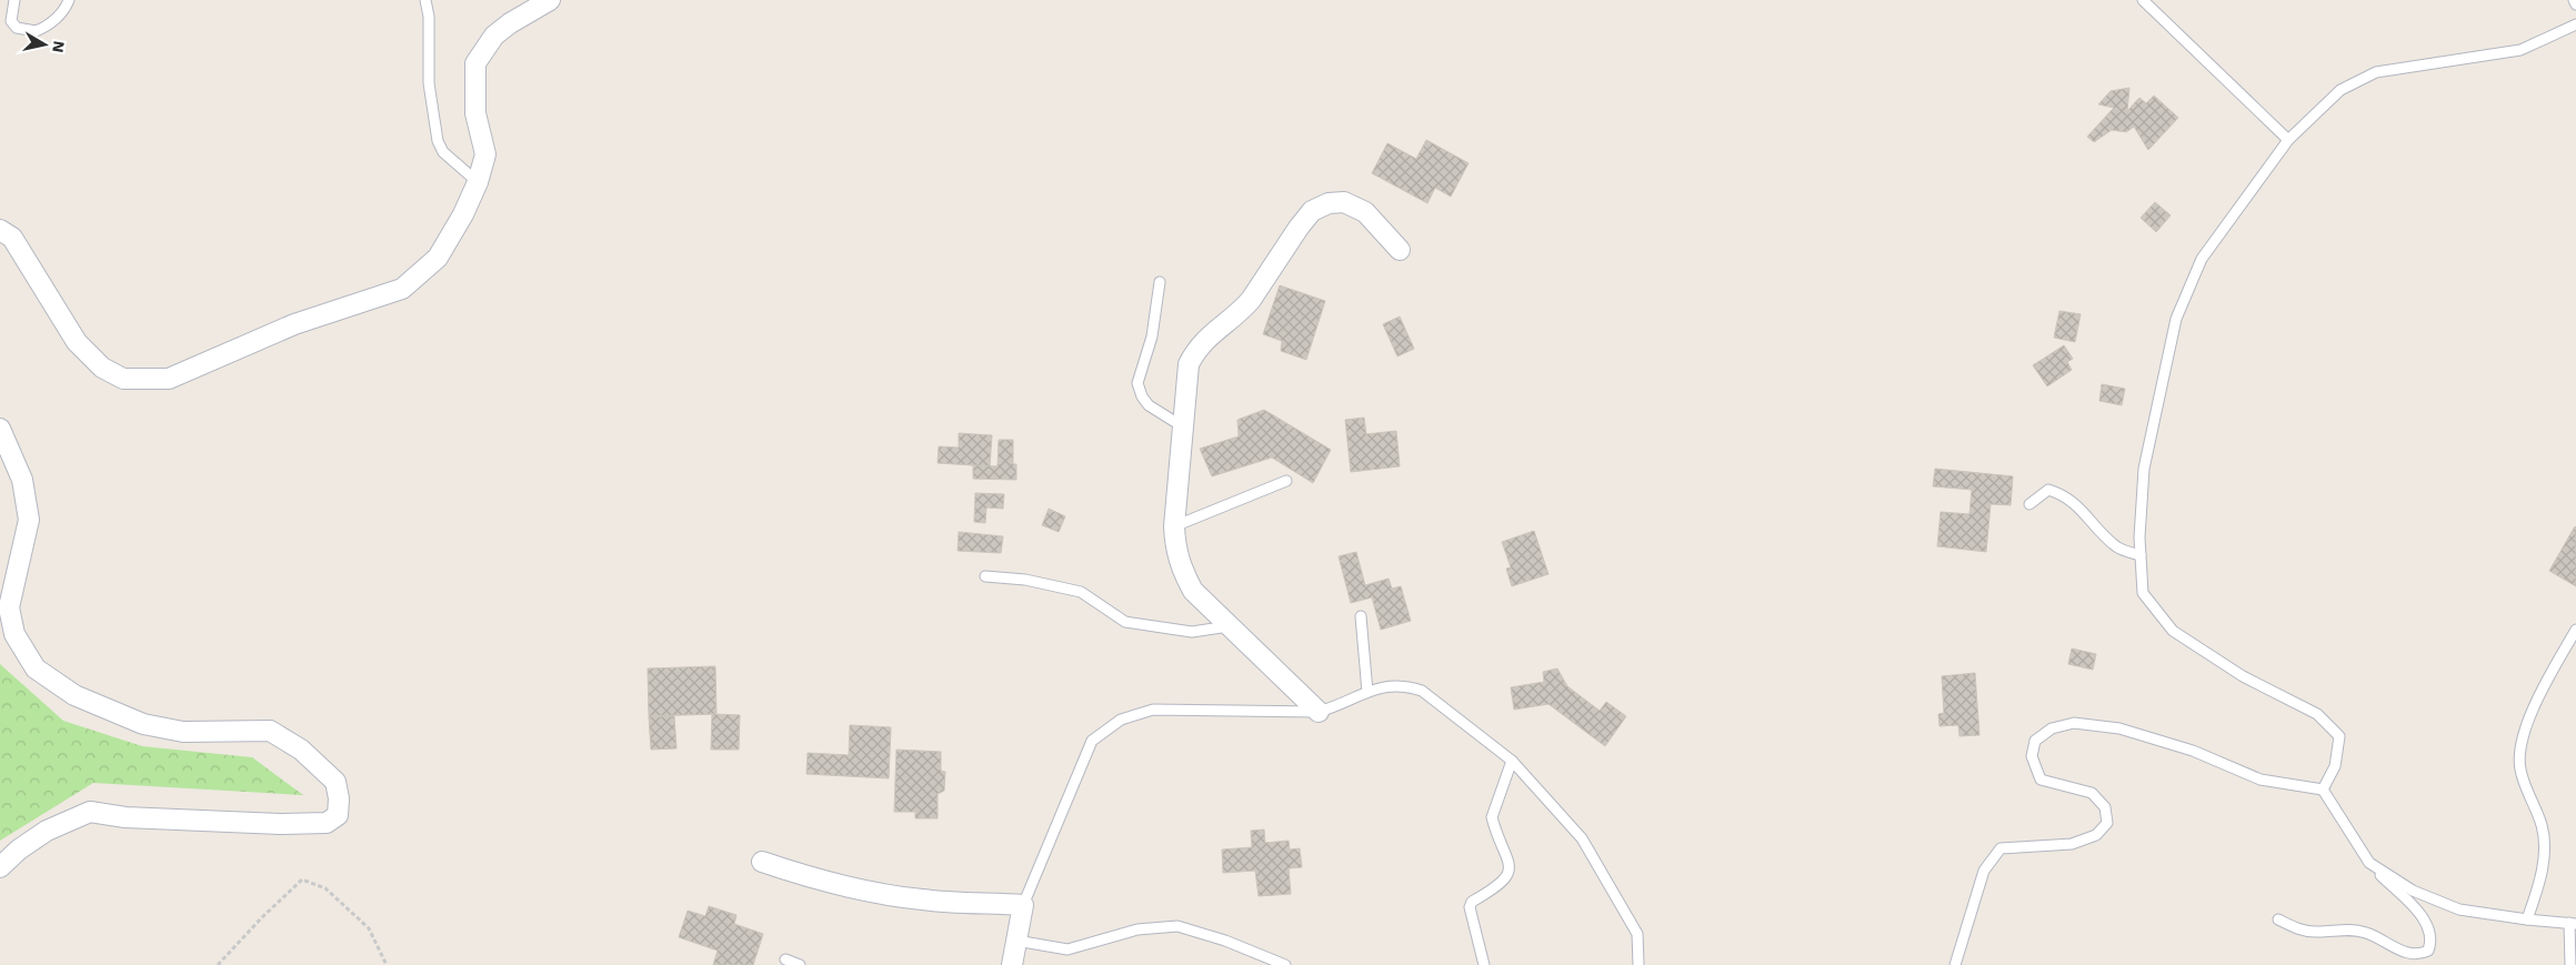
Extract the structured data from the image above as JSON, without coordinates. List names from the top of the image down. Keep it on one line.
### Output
{"north":"right"}
